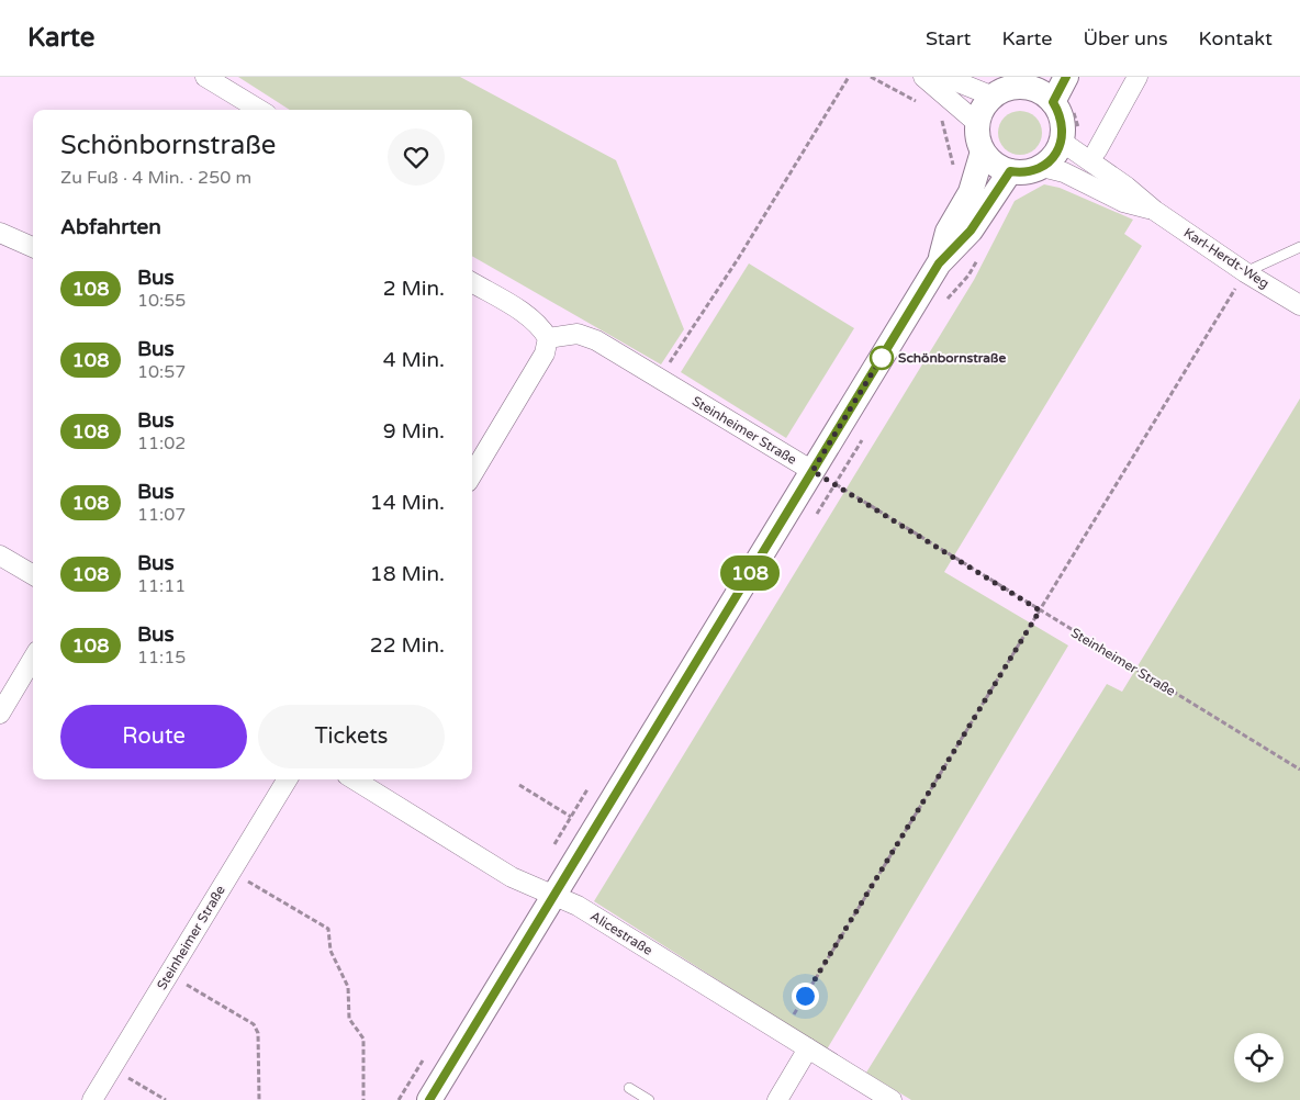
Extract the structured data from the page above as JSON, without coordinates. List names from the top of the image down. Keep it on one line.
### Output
{"streets":{"street":["Karl-Herdt-Weg","Steinheimer Straße","Alicestraße"]},"places":["Schönbornstraße"],"lines":["bus line 108"],"page":{"header":"Karte","nav":["Start","Karte","Über uns","Kontakt"],"on_map":"108","heading":[["Schönbornstraße","Zu Fuß · 4 Min. · 250 m"],"Abfahrten"],"list":[{"mark":"108","name":"Bus","note":"10:55","value":"2 Min."},{"mark":"108","name":"Bus","note":"10:57","value":"4 Min."},{"mark":"108","name":"Bus","note":"11:02","value":"9 Min."},{"mark":"108","name":"Bus","note":"11:07","value":"14 Min."},{"mark":"108","name":"Bus","note":"11:11","value":"18 Min."},{"mark":"108","name":"Bus","note":"11:15","value":"22 Min."}],"buttons":["Route","Tickets"]}}
